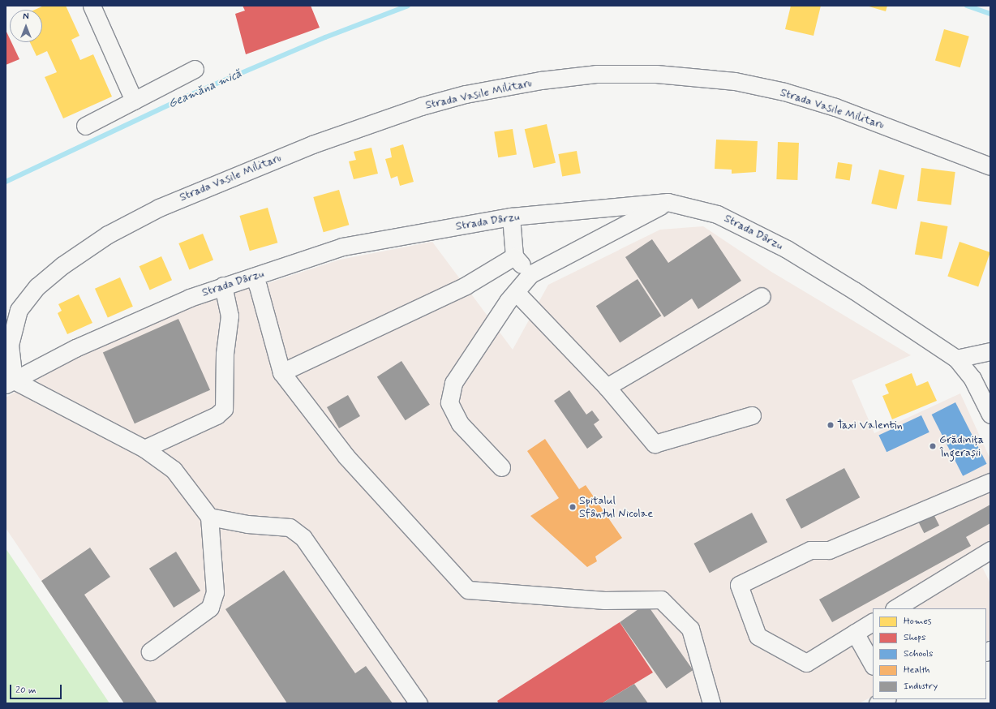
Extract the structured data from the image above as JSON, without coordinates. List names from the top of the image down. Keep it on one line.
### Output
{"streets":{"street":["Strada Vasile Militaru","Strada Dârzu"]},"crossings":[["Strada Vasile Militaru","Strada Dârzu"]],"water":["Geamăna mică"],"places":["Taxi Valentin","Grădinița Îngerașii","Spitalul Sfântul Nicolae"],"legend":["Homes","Shops","Schools","Health","Industry"],"scale_bar":"20 m","north":"top"}
